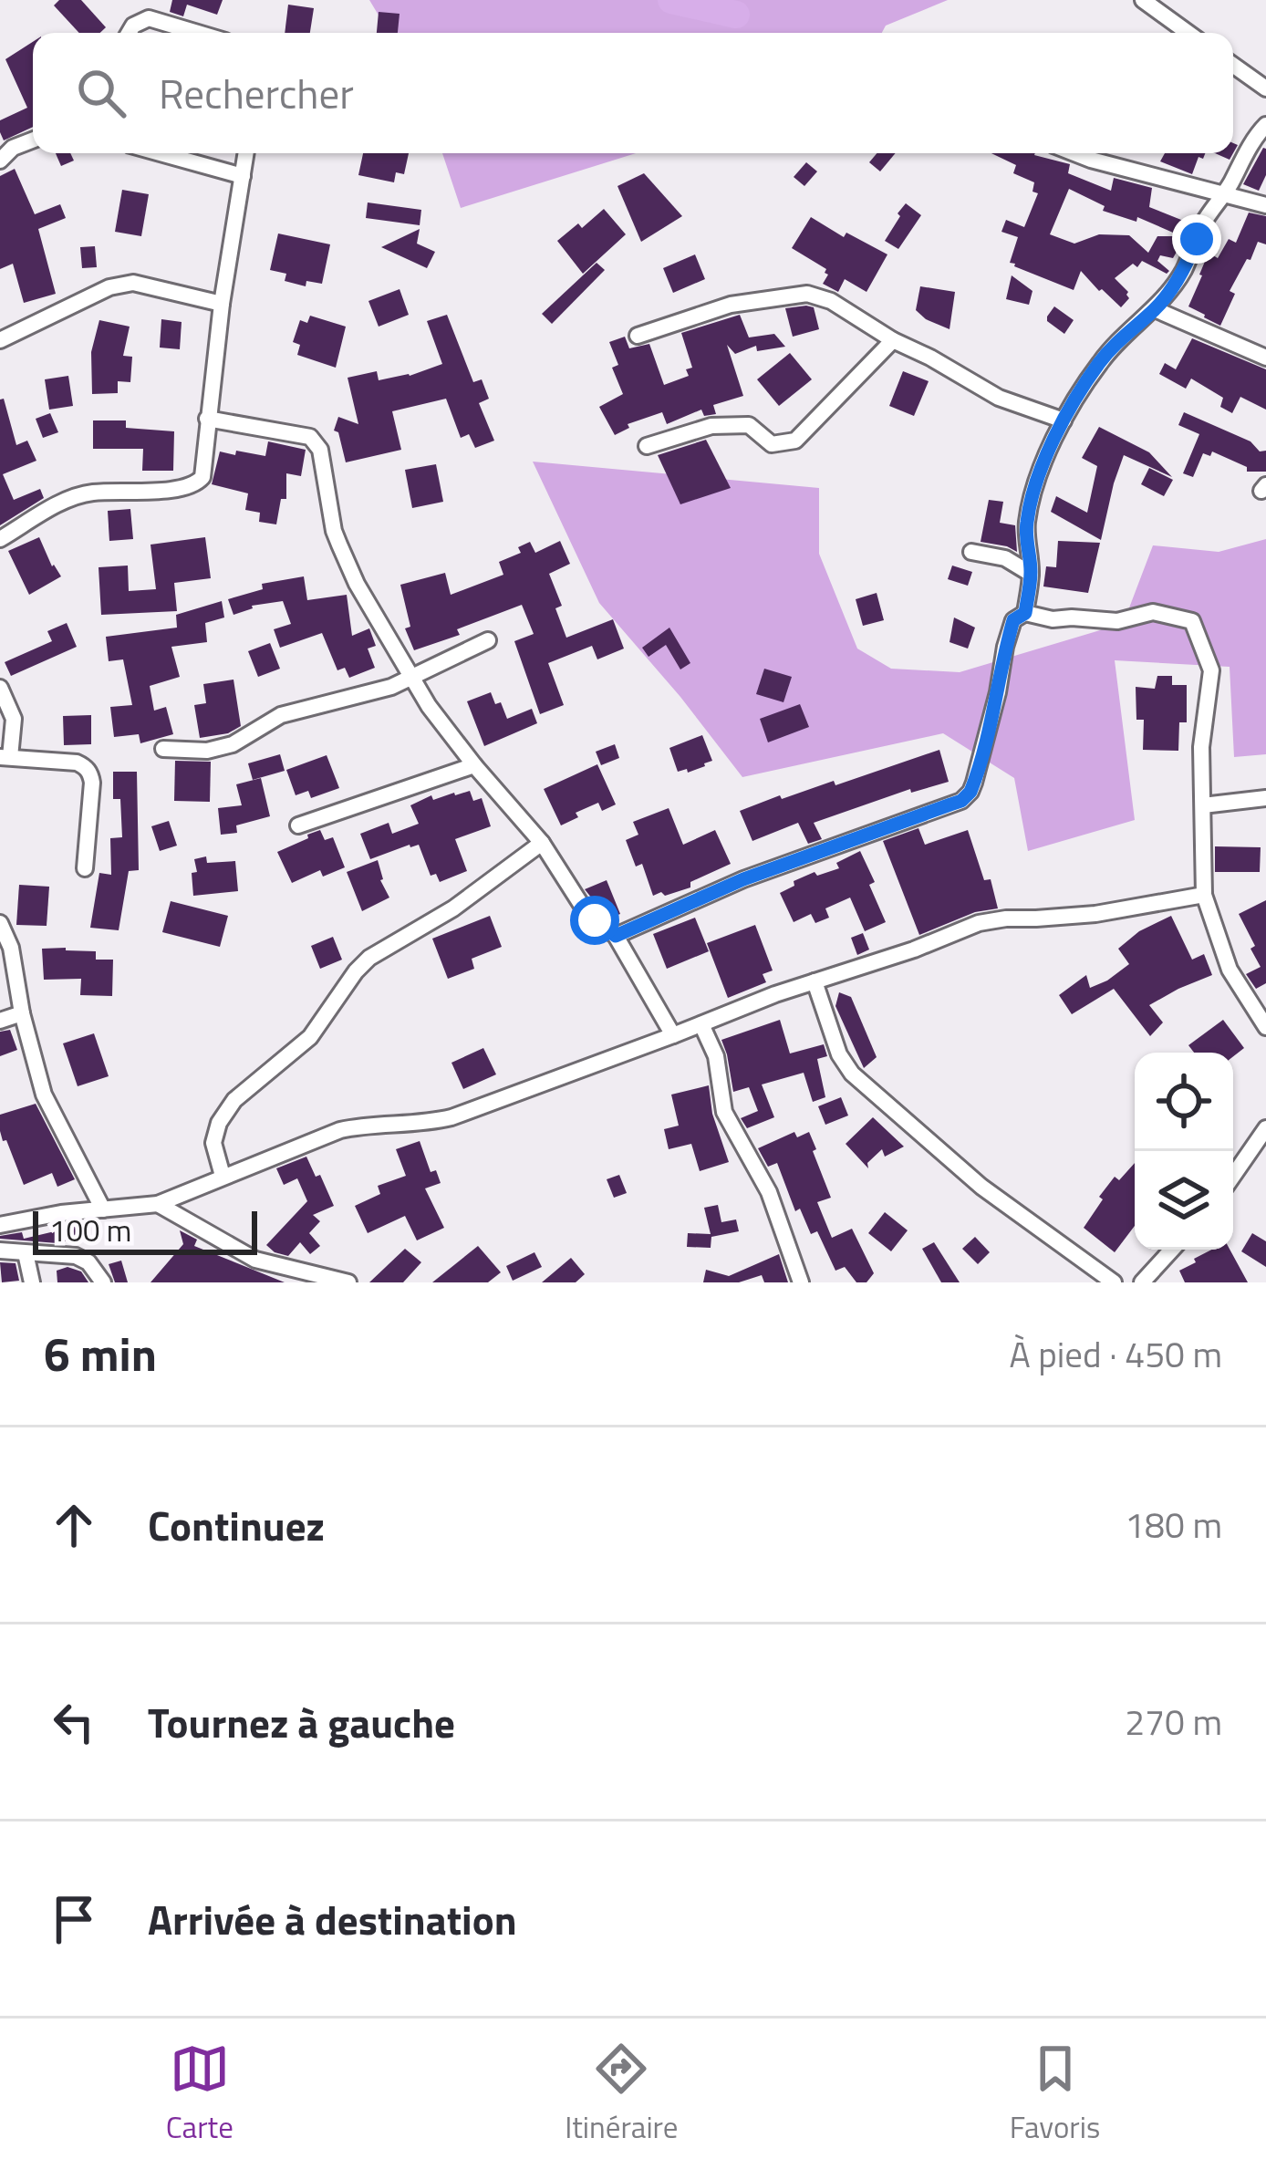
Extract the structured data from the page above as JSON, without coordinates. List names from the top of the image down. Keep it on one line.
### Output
{"scale_bar":"100 m","page":{"search":"Rechercher","scale":"100 m","heading":["6 min","À pied · 450 m"],"list":[["Continuez","180 m"],["Tournez à gauche","270 m"],"Arrivée à destination"],"nav":["Carte","Itinéraire","Favoris"]}}
